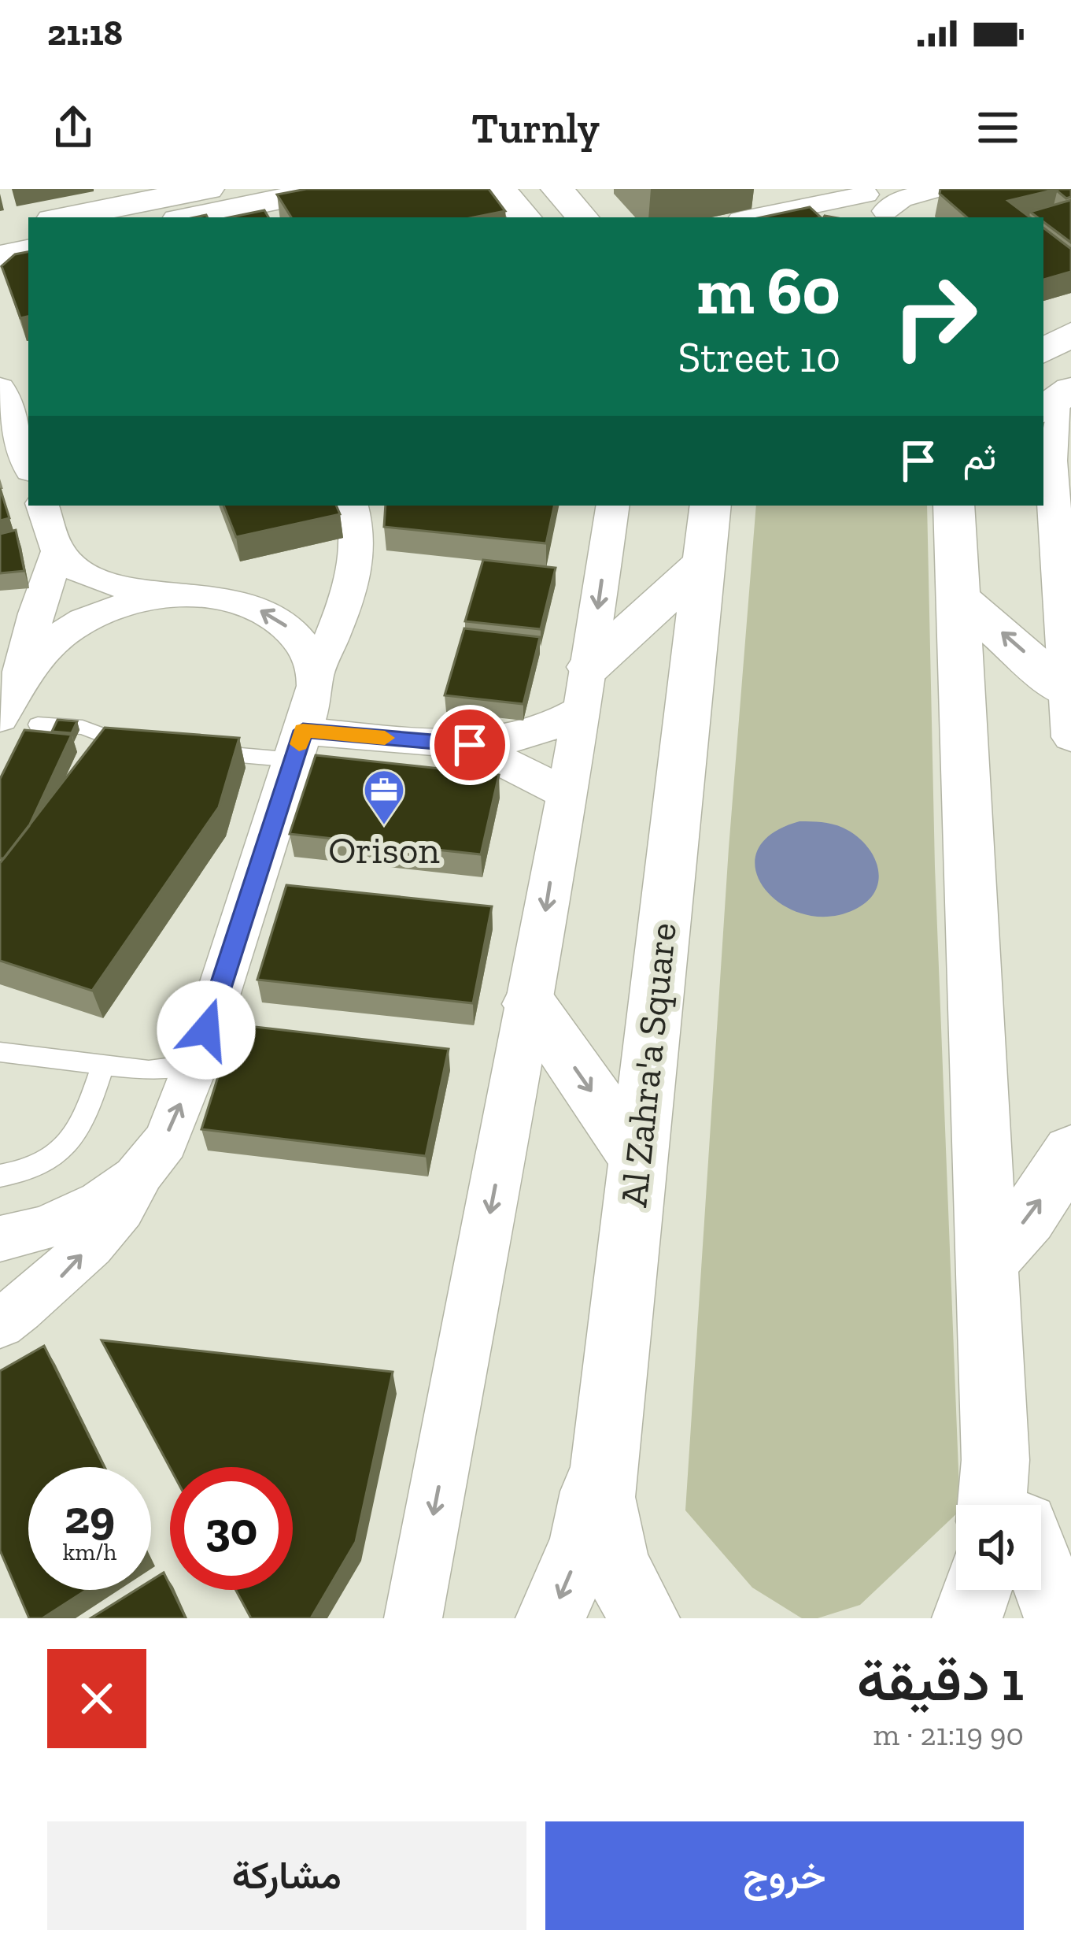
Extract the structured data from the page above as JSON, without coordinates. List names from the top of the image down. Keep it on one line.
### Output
{"streets":{"main road":["Al Zahra'a Square"]},"places":{"office":["Orison"]},"page":{"status":"21:18","header":"Turnly","turn":["60 m","10 Street"],"then":"ثم","speed":"29 km/h","limit":"30","heading":["1 دقيقة","90 m · 21:19"],"buttons":["خروج","مشاركة"]}}
